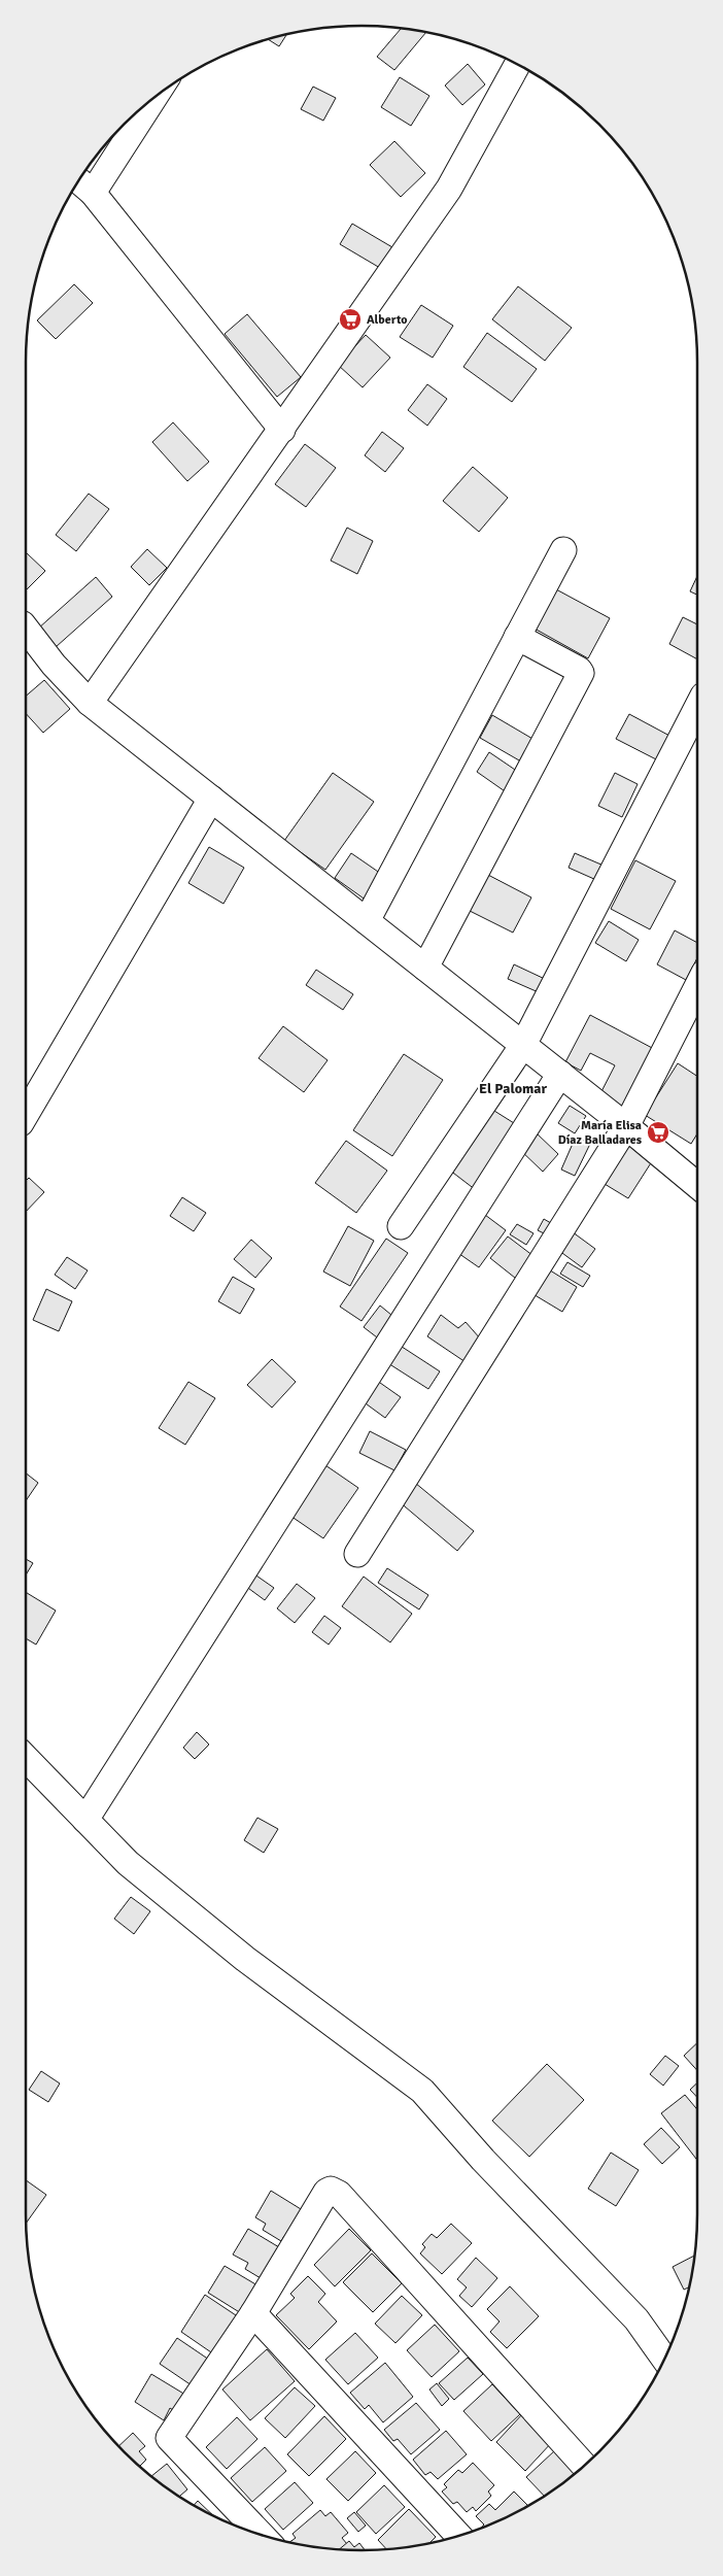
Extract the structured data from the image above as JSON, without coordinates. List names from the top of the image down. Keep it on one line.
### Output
{"districts":["El Palomar"],"places":{"supermarket":["Alberto","María Elisa Díaz Balladares"]}}
